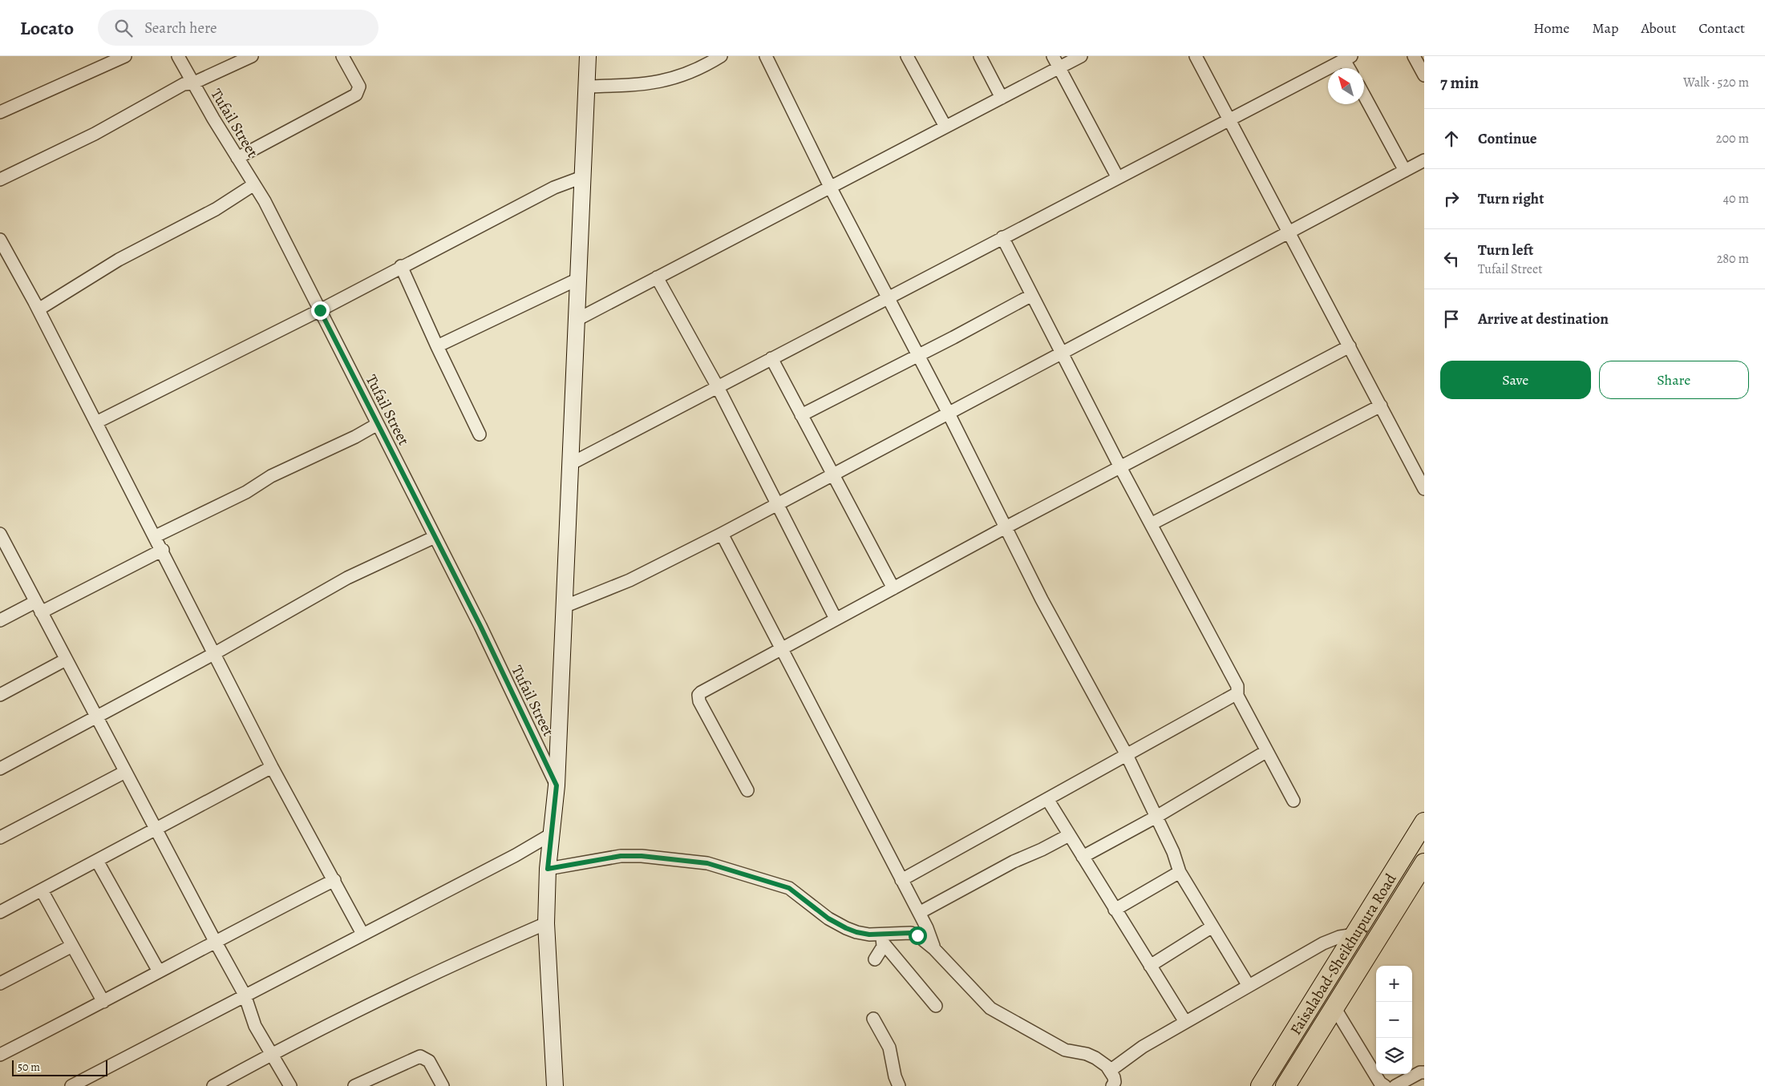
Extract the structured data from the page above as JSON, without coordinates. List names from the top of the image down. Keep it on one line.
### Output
{"streets":{"highway":["Faisalabad-Sheikhupura Road"],"street":["Tufail Street"]},"scale_bar":"50 m","north":"top left","page":{"header":"Locato","search":"Search here","nav":["Home","Map","About","Contact"],"heading":["7 min","Walk · 520 m"],"list":[["Continue","200 m"],["Turn right","40 m"],["Turn left","Tufail Street","280 m"],"Arrive at destination"],"buttons":["Save","Share"],"map_buttons":["+","−"],"scale":"50 m"}}
